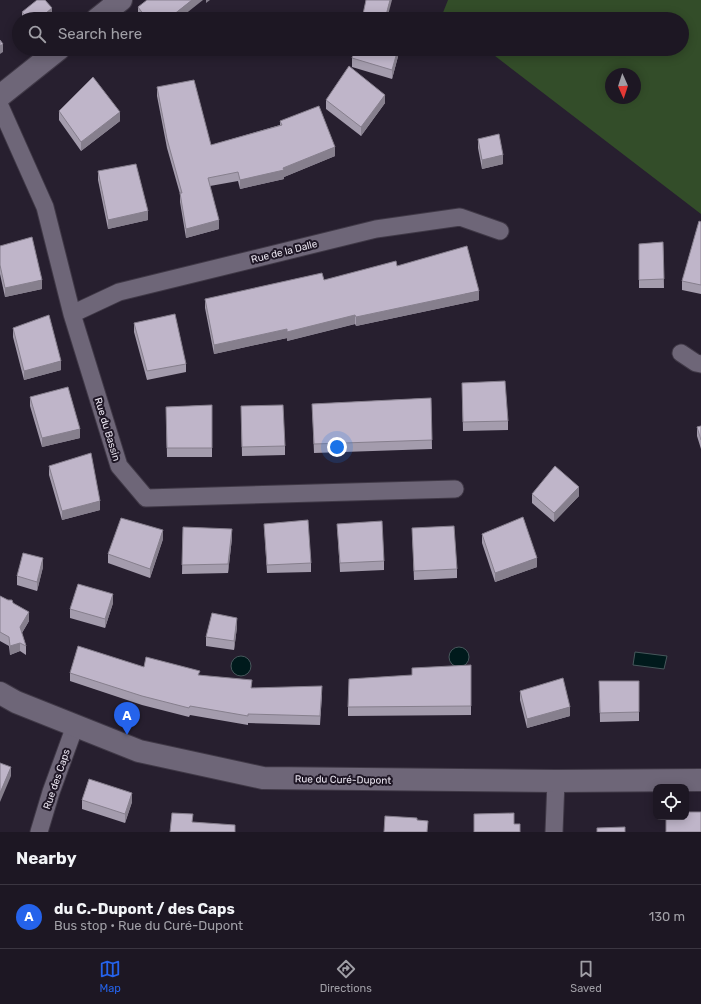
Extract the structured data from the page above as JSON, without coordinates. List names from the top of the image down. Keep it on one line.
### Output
{"streets":{"street":["Rue de la Dalle","Rue du Bassin","Rue des Caps","Rue du Curé-Dupont"]},"crossings":[["Rue de la Dalle","Rue du Bassin"],["Rue des Caps","Rue du Curé-Dupont"]],"north":"bottom","page":{"search":"Search here","pins":"A","heading":"Nearby","list":[{"mark":"A","name":"du C.-Dupont / des Caps","note":"Bus stop · Rue du Curé-Dupont","value":"130 m"}],"nav":["Map","Directions","Saved"]}}
